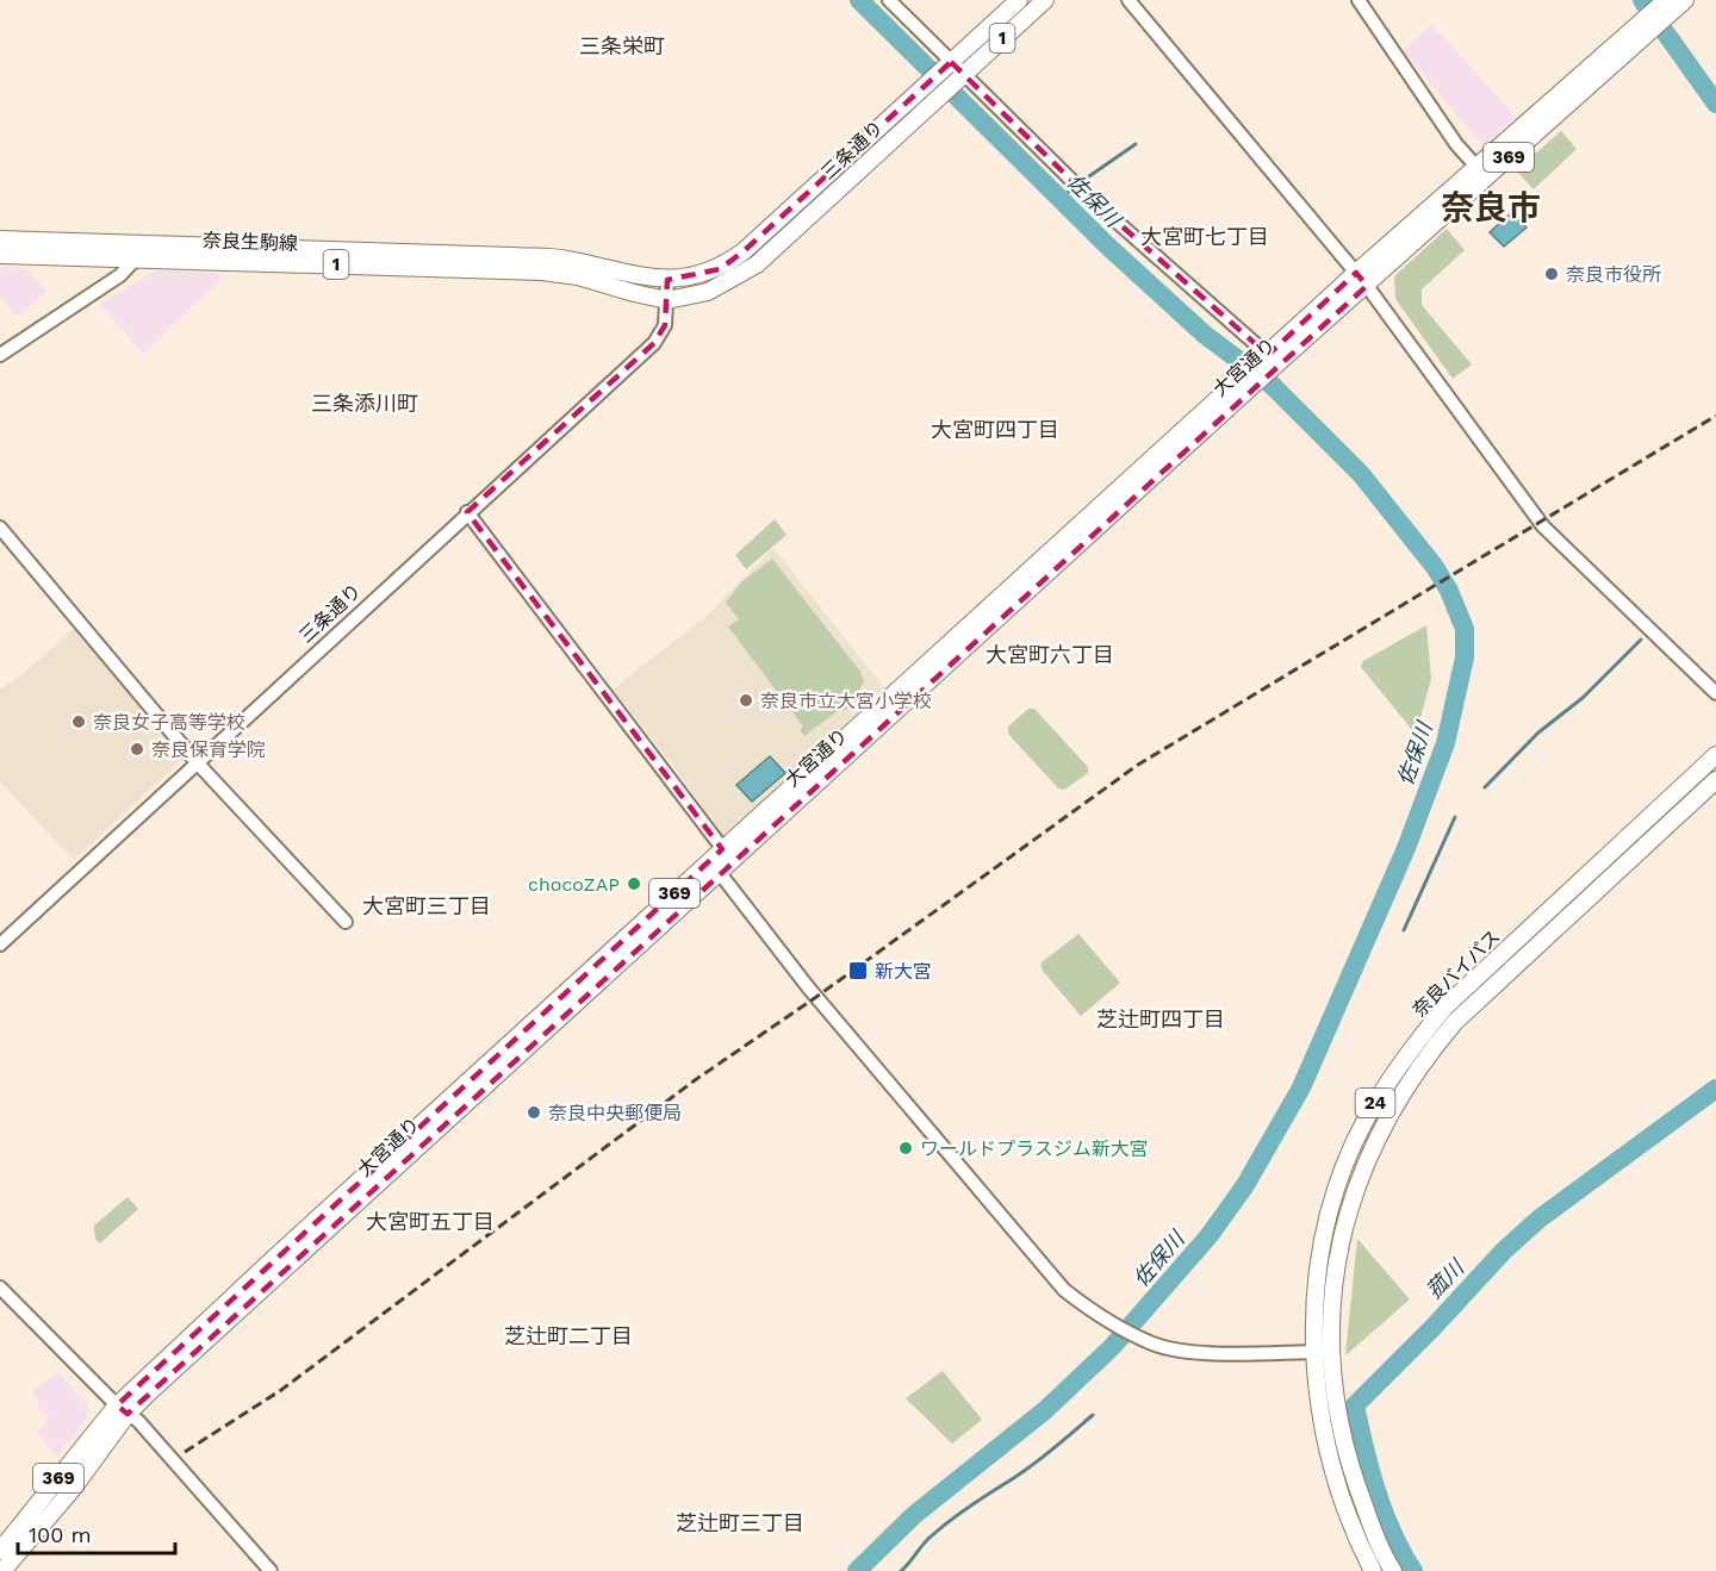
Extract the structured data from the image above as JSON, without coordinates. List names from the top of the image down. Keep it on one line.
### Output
{"streets":{"main road":["1","三条通り","369","奈良生駒線","大宮通り","奈良バイパス","24"]},"crossings":[["三条通り","奈良生駒線"]],"districts":["三条栄町","奈良市","大宮町七丁目","三条添川町","大宮町四丁目","大宮町六丁目","大宮町三丁目","芝辻町四丁目","大宮町五丁目","芝辻町二丁目","芝辻町三丁目"],"water":["佐保川","菰川"],"places":{"other":["奈良市役所","奈良市立大宮小学校","奈良女子高等学校","奈良保育学院","chocoZAP","奈良中央郵便局","ワールドプラスジム新大宮"],"transit":["新大宮"]},"scale_bar":"100 m"}
